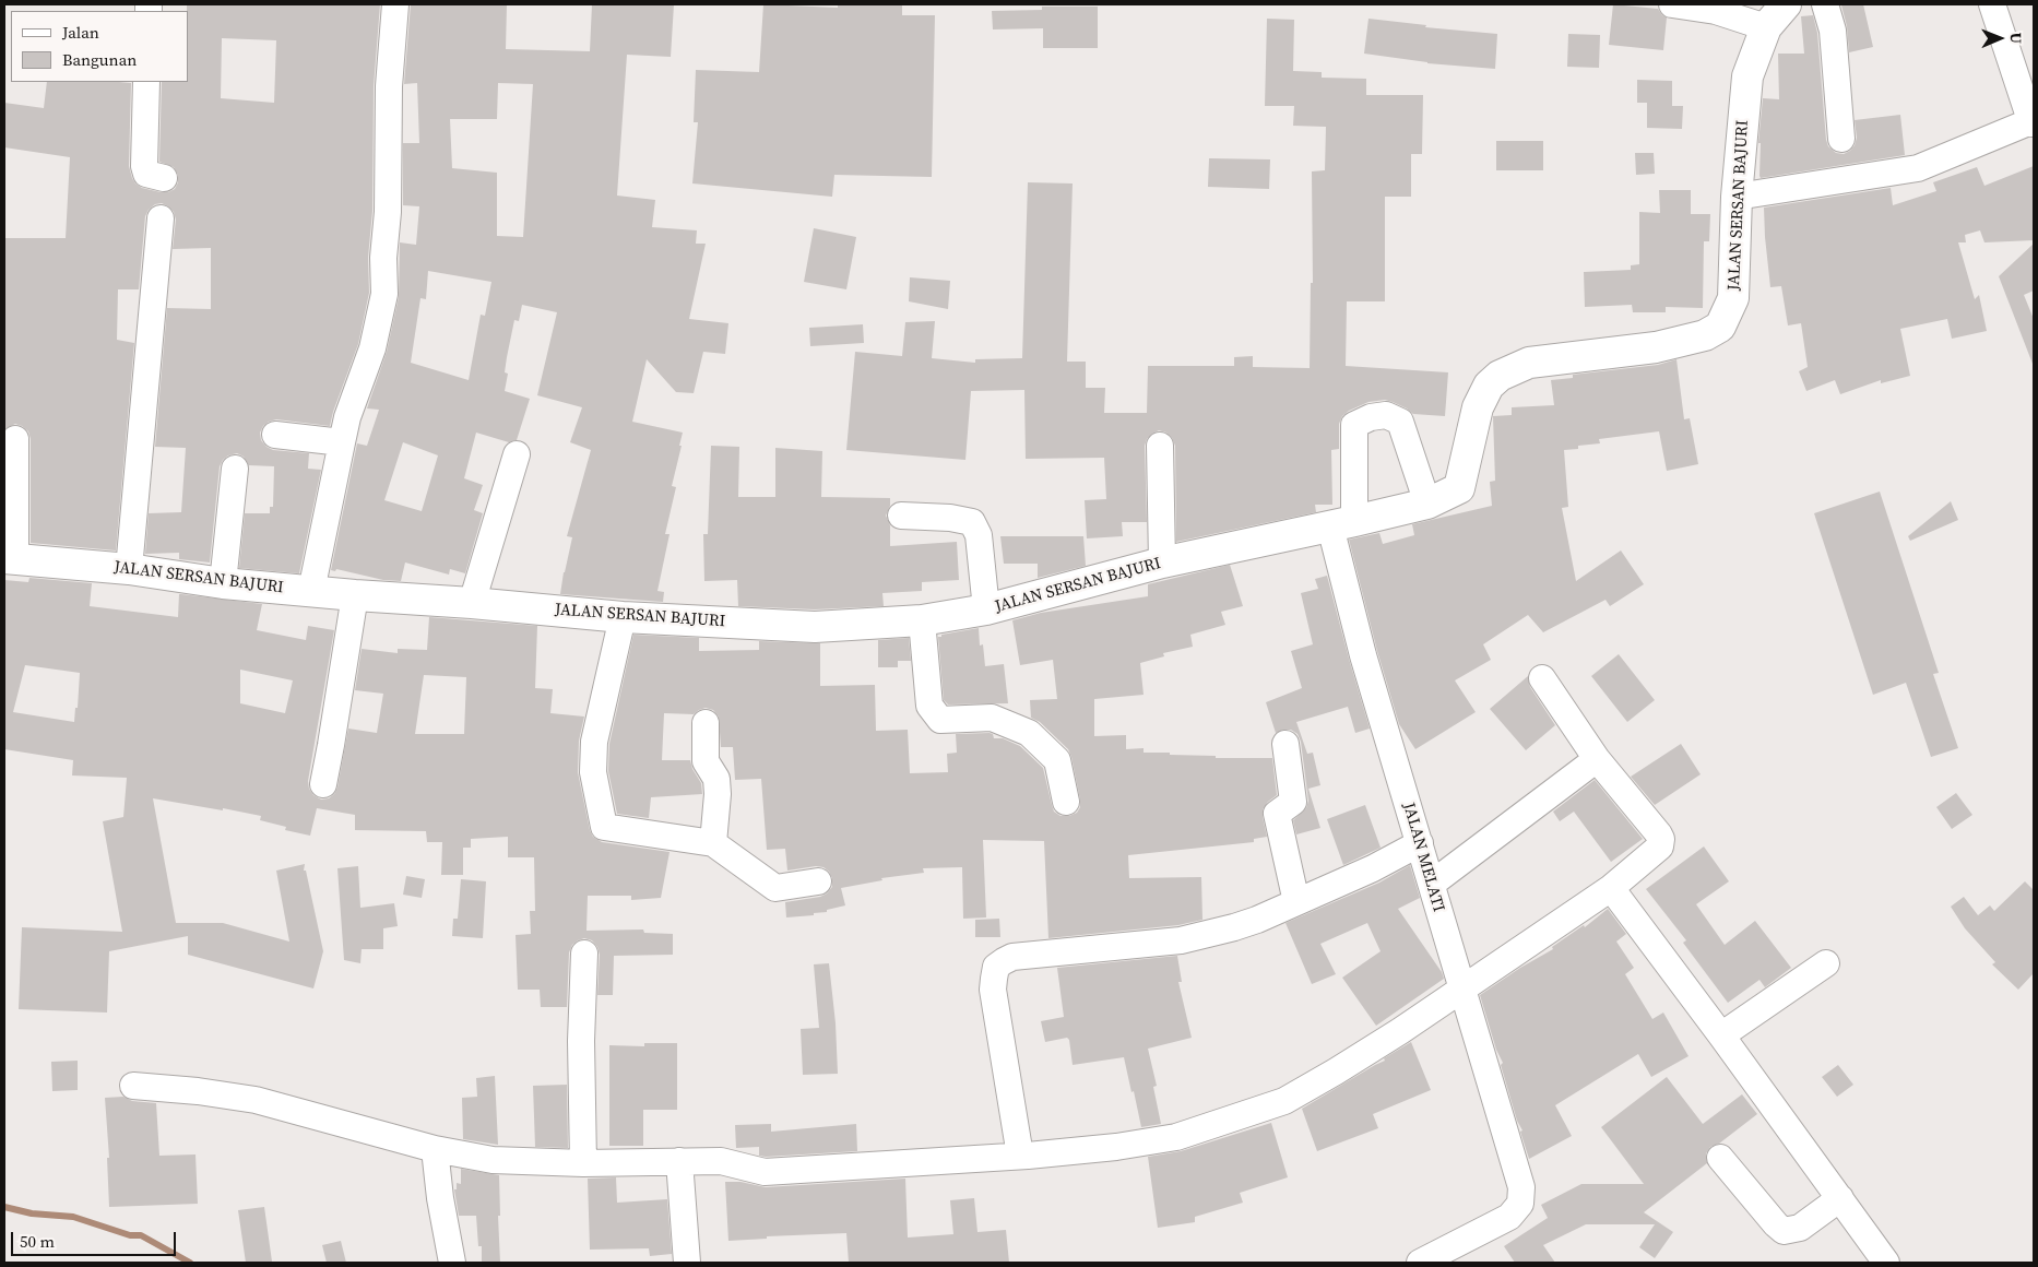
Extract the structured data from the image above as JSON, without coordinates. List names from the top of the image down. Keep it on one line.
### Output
{"streets":{"main road":["JALAN SERSAN BAJURI"],"street":["JALAN MELATI"]},"crossings":[["JALAN SERSAN BAJURI","JALAN MELATI"]],"legend":["Jalan","Bangunan"],"scale_bar":"50 m","north":"right"}
